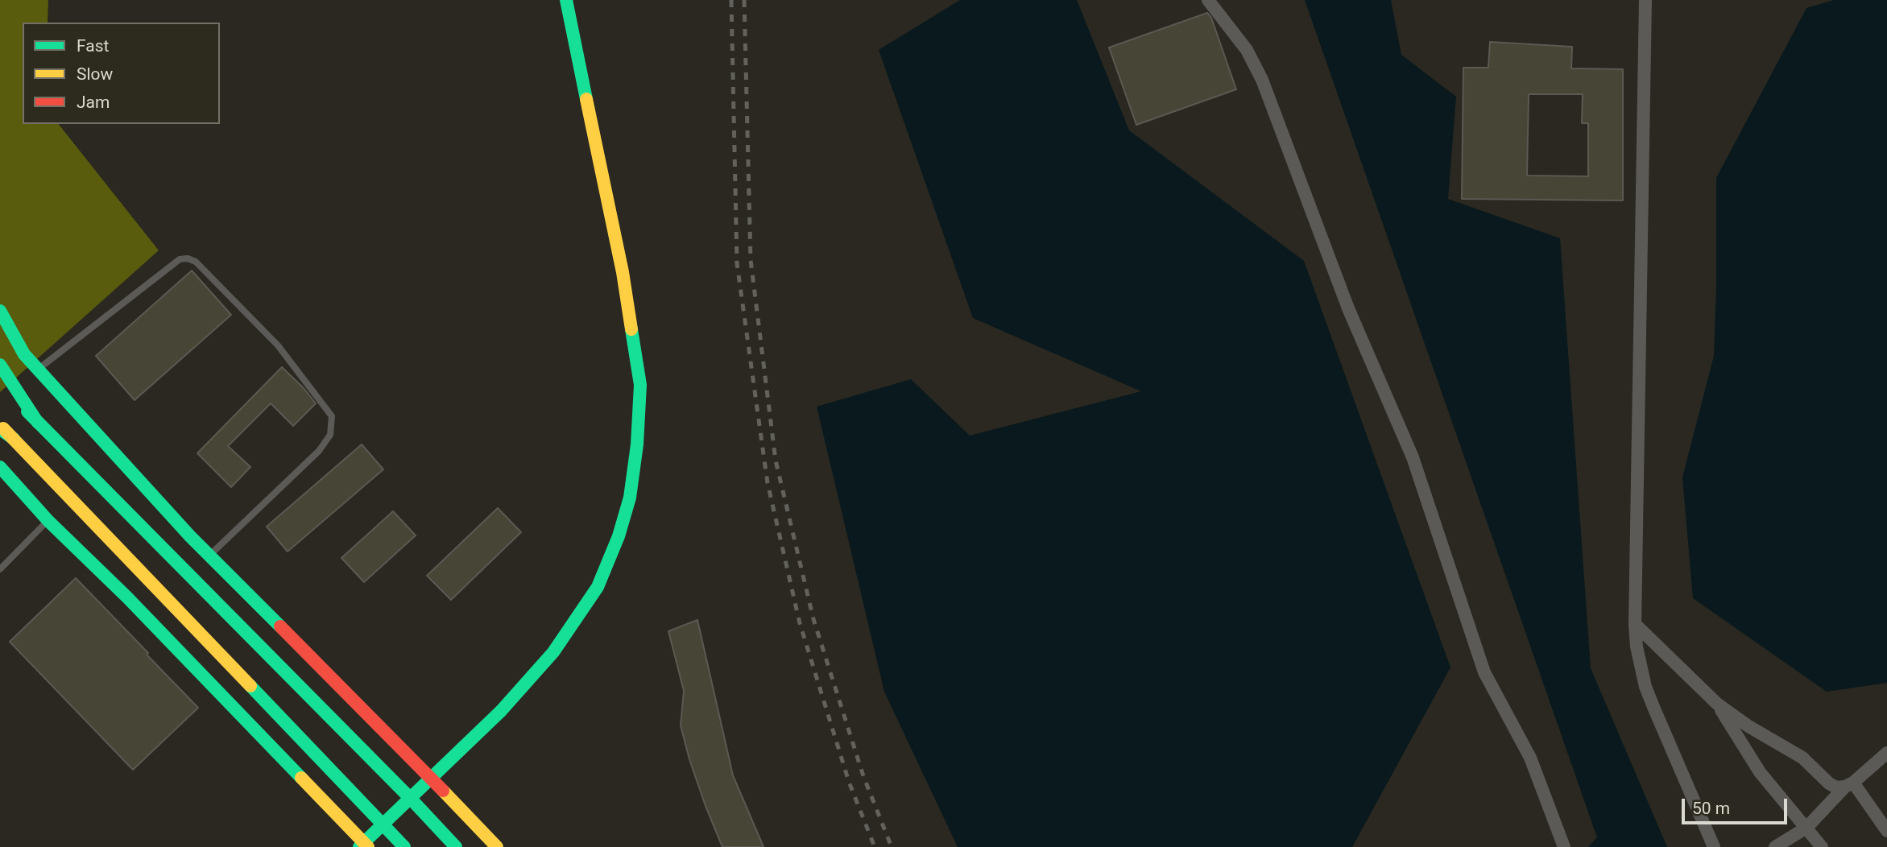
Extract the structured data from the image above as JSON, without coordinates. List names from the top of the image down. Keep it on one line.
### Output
{"legend":["Fast","Slow","Jam"],"scale_bar":"50 m"}
